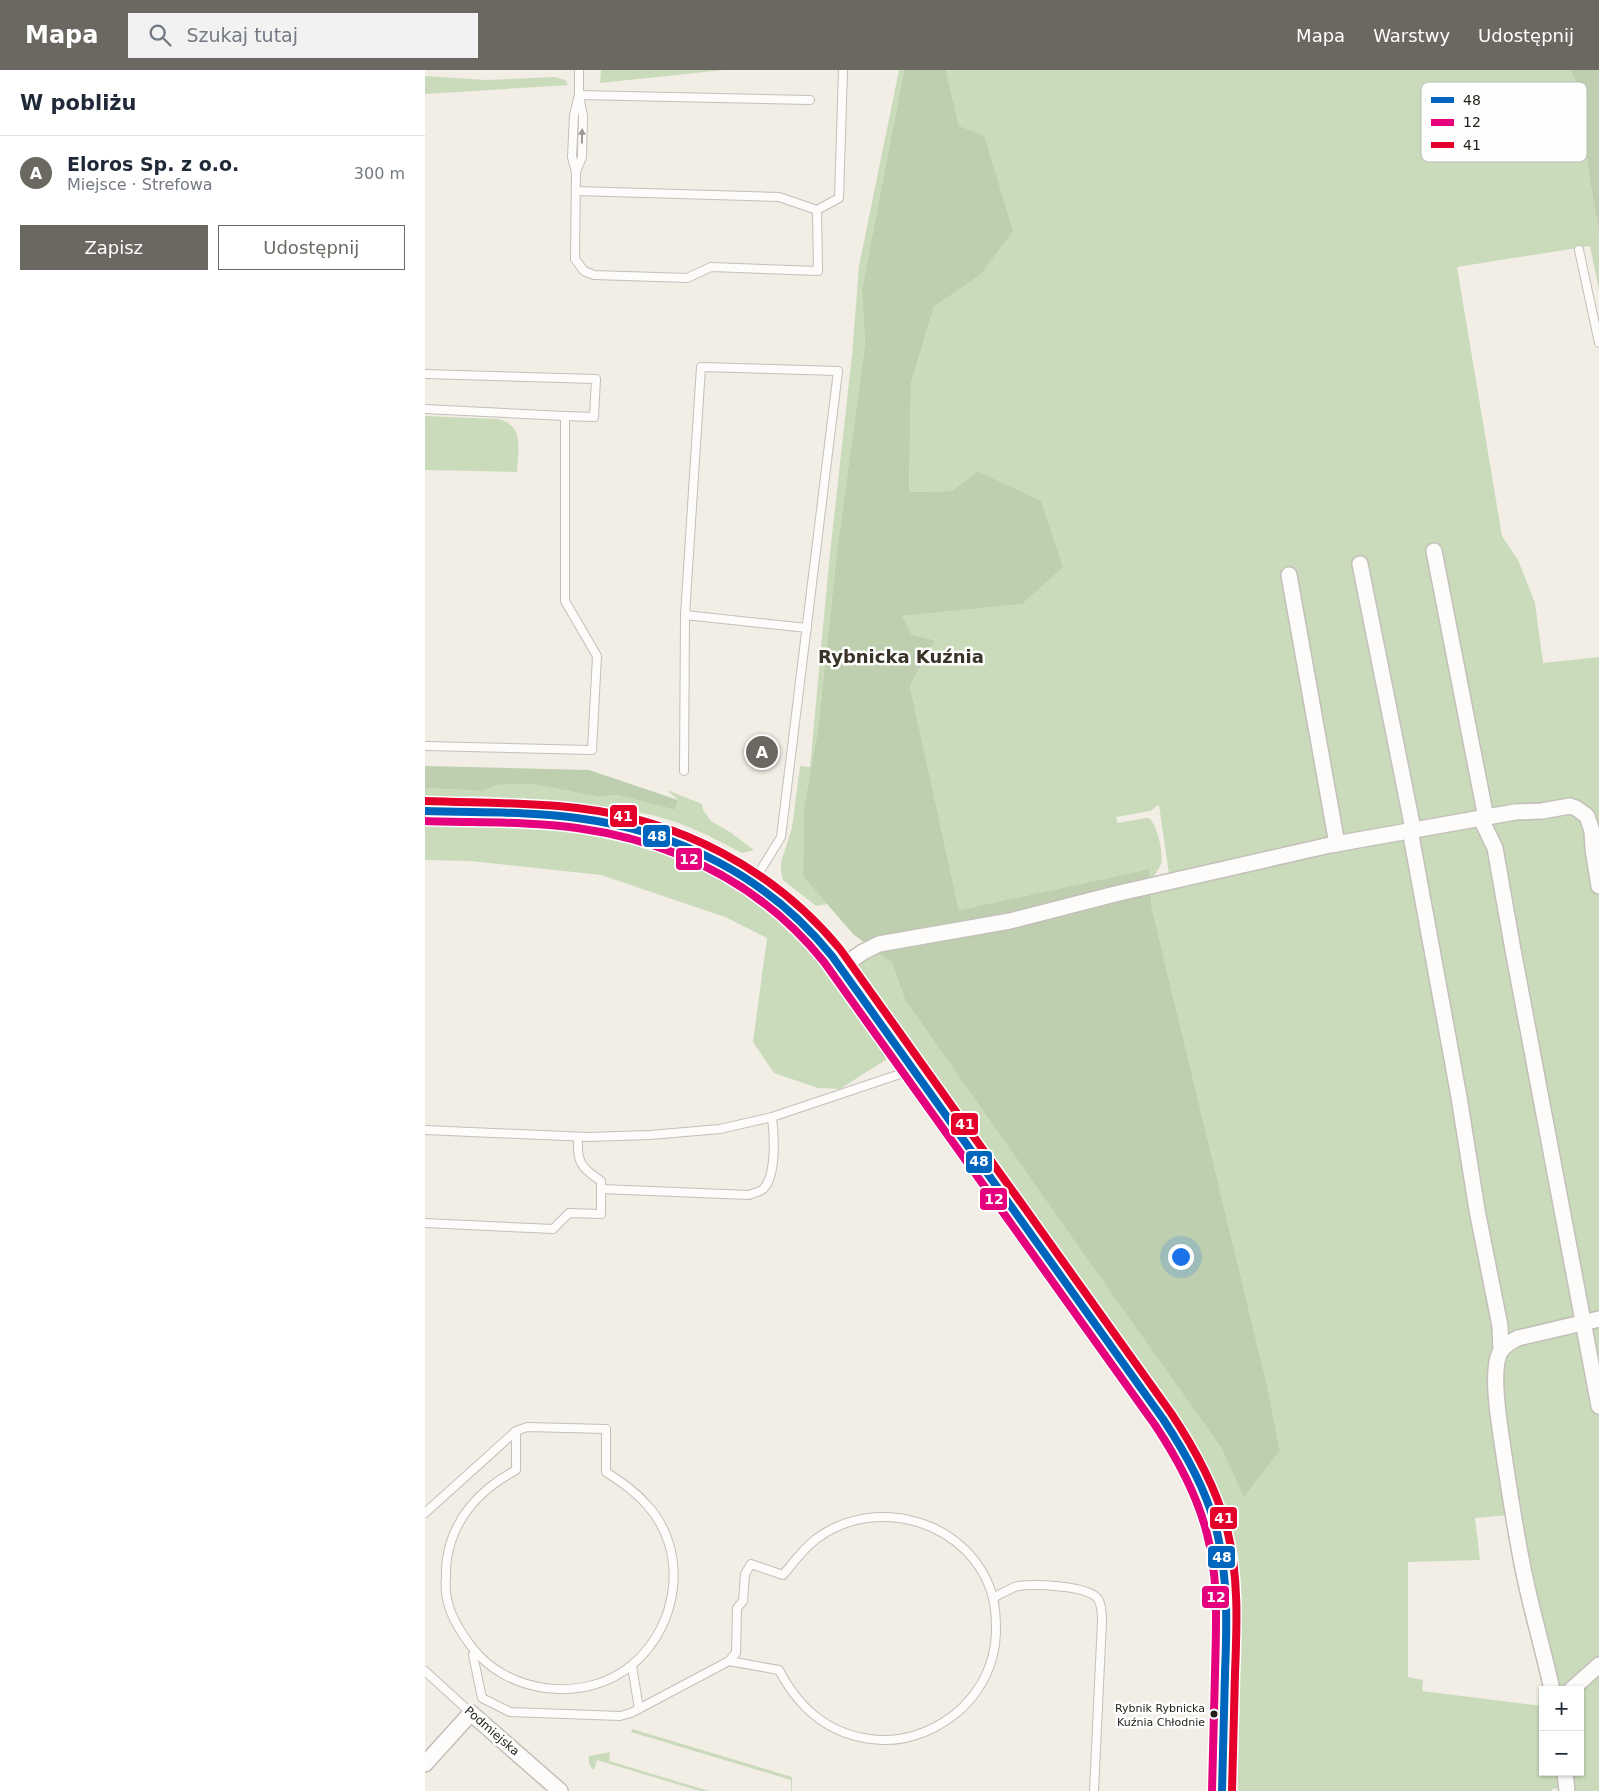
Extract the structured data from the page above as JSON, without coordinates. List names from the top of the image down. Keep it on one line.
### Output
{"streets":{"street":["Podmiejska"]},"districts":["Rybnicka Kuźnia"],"places":["Rybnik Rybnicka Kuźnia Chłodnie"],"lines":["transit line 41","transit line 48","transit line 12"],"legend":["48","12","41"],"page":{"header":"Mapa","search":"Szukaj tutaj","nav":["Mapa","Warstwy","Udostępnij"],"heading":"W pobliżu","list":[{"mark":"A","name":"Eloros Sp. z o.o.","note":"Miejsce · Strefowa","value":"300 m"}],"buttons":["Zapisz","Udostępnij"],"pins":"A","map_buttons":["+","−"]}}
